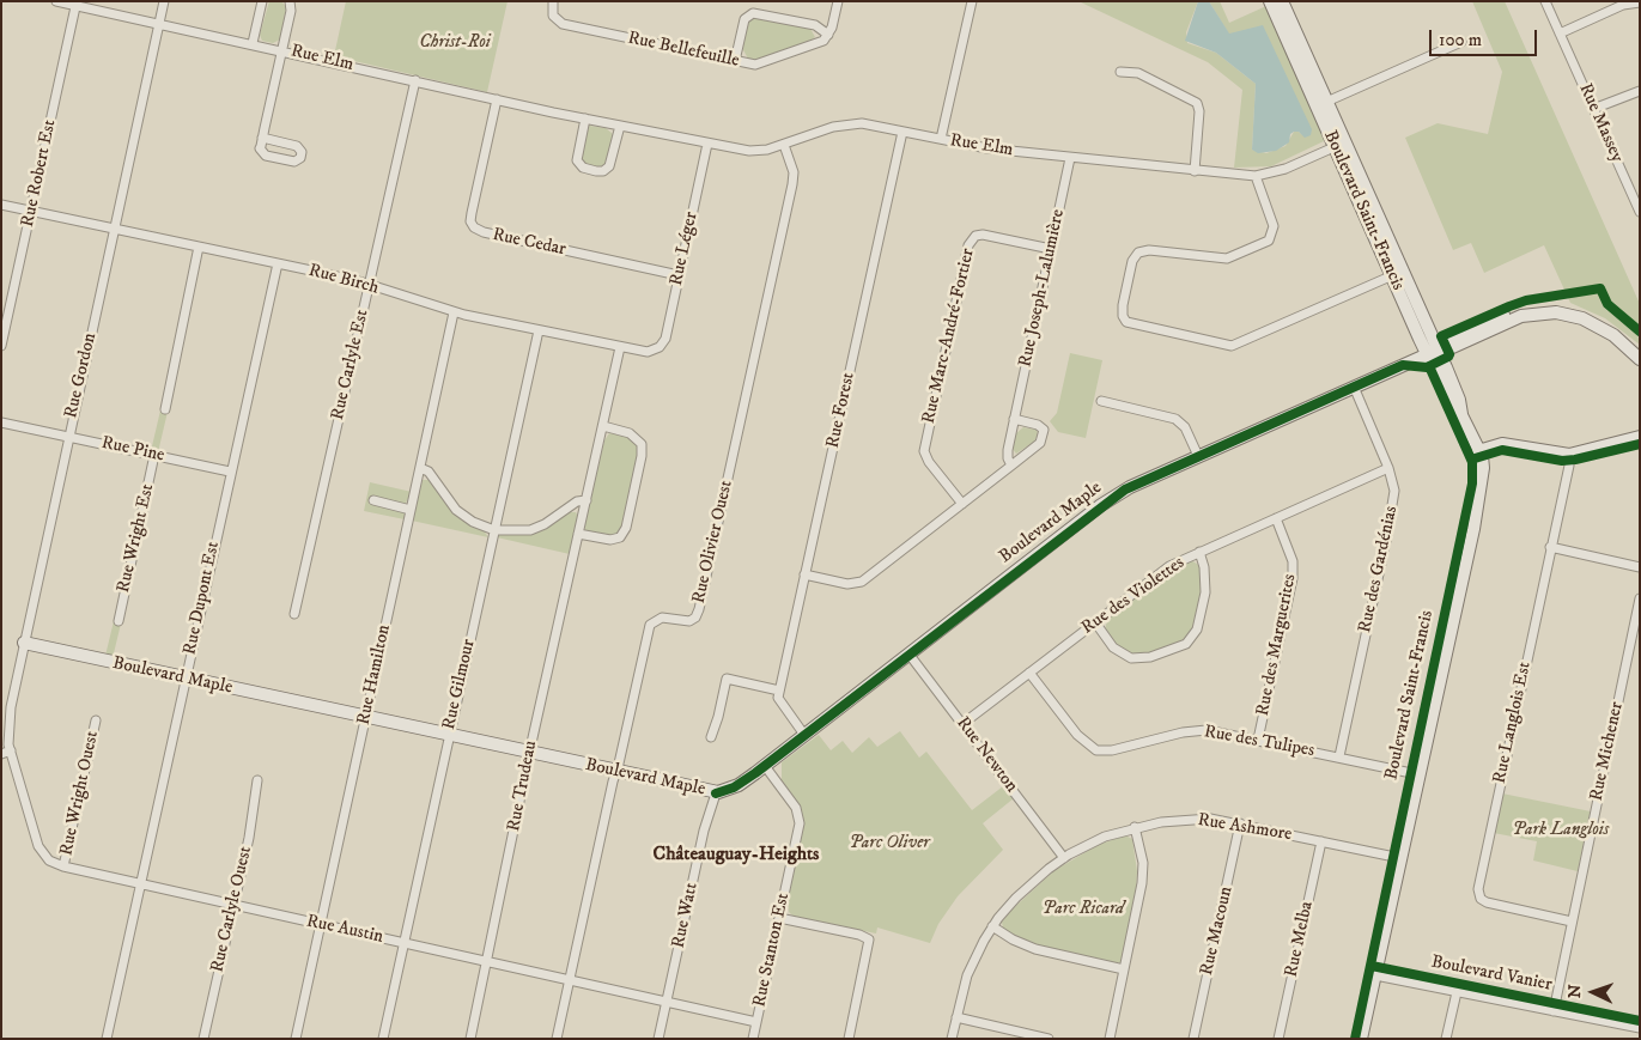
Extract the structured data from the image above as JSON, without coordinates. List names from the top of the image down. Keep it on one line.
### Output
{"streets":{"street":["Rue Bellefeuille","Rue Elm","Rue Massey","Rue Robert Est","Boulevard Saint-Francis","Rue Cedar","Rue Léger","Rue Birch","Rue Joseph-Lalumière","Rue Marc-André-Fortier","Rue Carlyle Est","Rue Gordon","Rue Forest","Rue Pine","Boulevard Maple","Rue Wright Est","Rue Olivier Ouest","Rue des Gardénias","Rue des Violettes","Rue Dupont Est","Rue des Marguerites","Rue Hamilton","Rue Gilmour","Rue Langlois Est","Rue des Tulipes","Rue Michener","Rue Newton","Rue Trudeau","Rue Wright Ouest","Rue Ashmore","Rue Carlyle Ouest","Rue Watt","Rue Austin","Rue Macoun","Rue Melba","Rue Stanton Est","Boulevard Vanier"]},"crossings":[["Rue Elm","Rue Robert Est"],["Rue Elm","Boulevard Saint-Francis"],["Rue Elm","Rue Cedar"],["Rue Elm","Rue Léger"],["Rue Elm","Rue Joseph-Lalumière"],["Rue Elm","Rue Carlyle Est"],["Rue Elm","Rue Gordon"],["Rue Elm","Rue Forest"],["Rue Elm","Rue Olivier Ouest"],["Rue Robert Est","Rue Birch"],["Boulevard Saint-Francis","Boulevard Maple"],["Boulevard Saint-Francis","Rue des Tulipes"],["Boulevard Saint-Francis","Rue Ashmore"],["Boulevard Saint-Francis","Boulevard Vanier"],["Rue Cedar","Rue Léger"],["Rue Léger","Rue Birch"],["Rue Birch","Rue Carlyle Est"],["Rue Birch","Rue Gordon"],["Rue Birch","Rue Dupont Est"],["Rue Birch","Rue Hamilton"],["Rue Birch","Rue Gilmour"],["Rue Birch","Rue Trudeau"],["Rue Joseph-Lalumière","Rue Marc-André-Fortier"],["Rue Gordon","Rue Pine"],["Rue Gordon","Boulevard Maple"],["Rue Gordon","Rue Austin"],["Rue Pine","Rue Wright Est"],["Rue Pine","Rue Dupont Est"],["Boulevard Maple","Rue Olivier Ouest"],["Boulevard Maple","Rue des Gardénias"],["Boulevard Maple","Rue Dupont Est"],["Boulevard Maple","Rue Hamilton"],["Boulevard Maple","Rue Gilmour"],["Boulevard Maple","Rue Newton"],["Boulevard Maple","Rue Trudeau"],["Boulevard Maple","Rue Watt"],["Boulevard Maple","Rue Stanton Est"],["Rue Olivier Ouest","Rue Austin"],["Rue des Gardénias","Rue des Violettes"],["Rue des Gardénias","Rue des Tulipes"],["Rue des Violettes","Rue des Marguerites"],["Rue des Violettes","Rue des Tulipes"],["Rue des Violettes","Rue Newton"],["Rue Dupont Est","Rue Austin"],["Rue des Marguerites","Rue des Tulipes"],["Rue Hamilton","Rue Austin"],["Rue Gilmour","Rue Austin"],["Rue Langlois Est","Rue Michener"],["Rue Michener","Boulevard Vanier"],["Rue Newton","Rue Ashmore"],["Rue Trudeau","Rue Austin"],["Rue Wright Ouest","Rue Austin"],["Rue Ashmore","Rue Macoun"],["Rue Ashmore","Rue Melba"],["Rue Carlyle Ouest","Rue Austin"],["Rue Watt","Rue Austin"],["Rue Austin","Rue Stanton Est"]],"districts":["Châteauguay-Heights"],"parks":["Christ-Roi","Park Langlois","Parc Oliver","Parc Ricard"],"scale_bar":"100 m","north":"left"}
